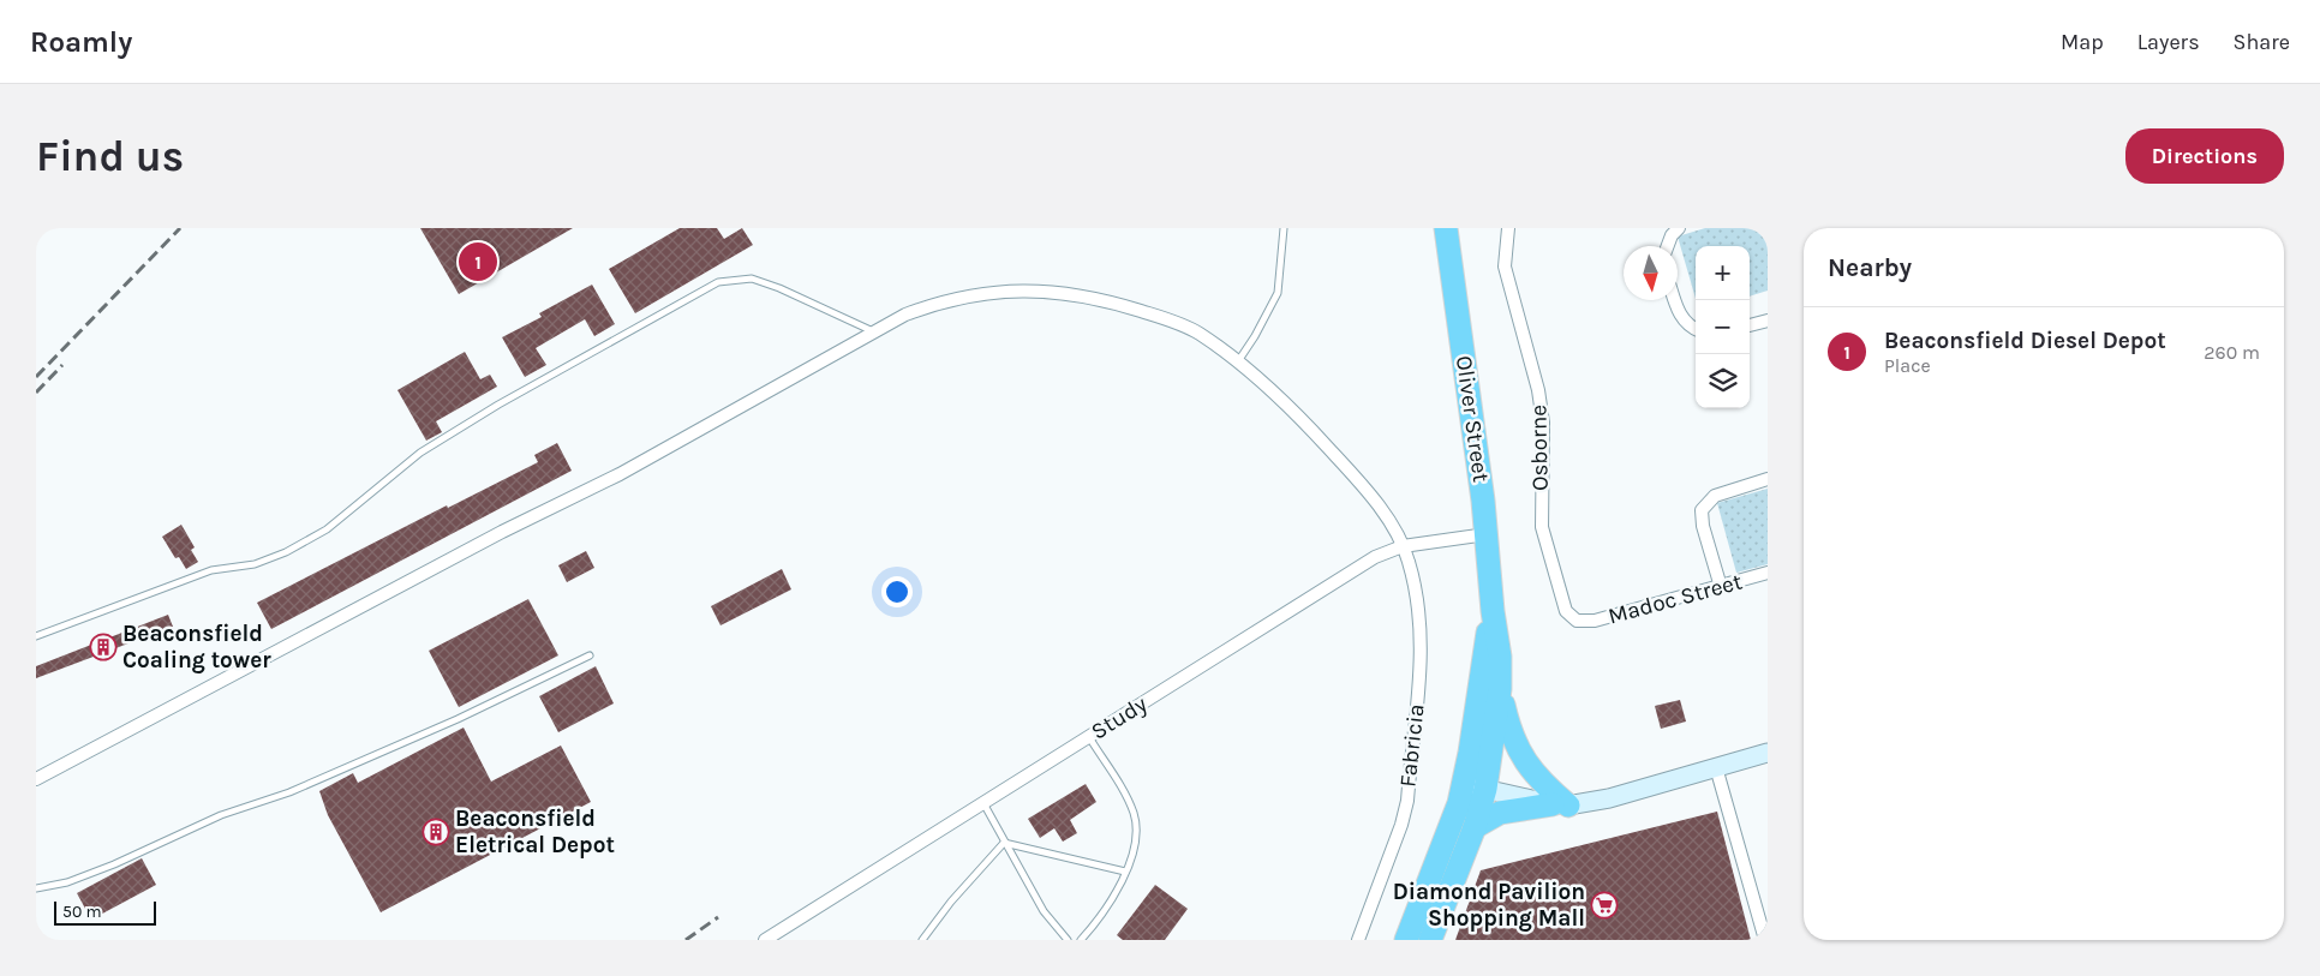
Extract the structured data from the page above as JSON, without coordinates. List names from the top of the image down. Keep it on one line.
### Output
{"streets":{"highway":["Oliver Street"],"street":["Osborne","Madoc Street","Study","Fabricia"]},"crossings":[["Oliver Street","Study"],["Osborne","Madoc Street"],["Study","Fabricia"]],"places":{"building":["Beaconsfield Coaling tower","Beaconsfield Eletrical Depot"],"supermarket":["Diamond Pavilion Shopping Mall"]},"scale_bar":"50 m","north":"bottom","page":{"header":"Roamly","nav":["Map","Layers","Share"],"buttons":"Directions","title":"Find us","heading":"Nearby","pins":"1","map_buttons":["+","−"],"list":[{"mark":"1","name":"Beaconsfield Diesel Depot","note":"Place","value":"260 m"}],"scale":"50 m"}}
